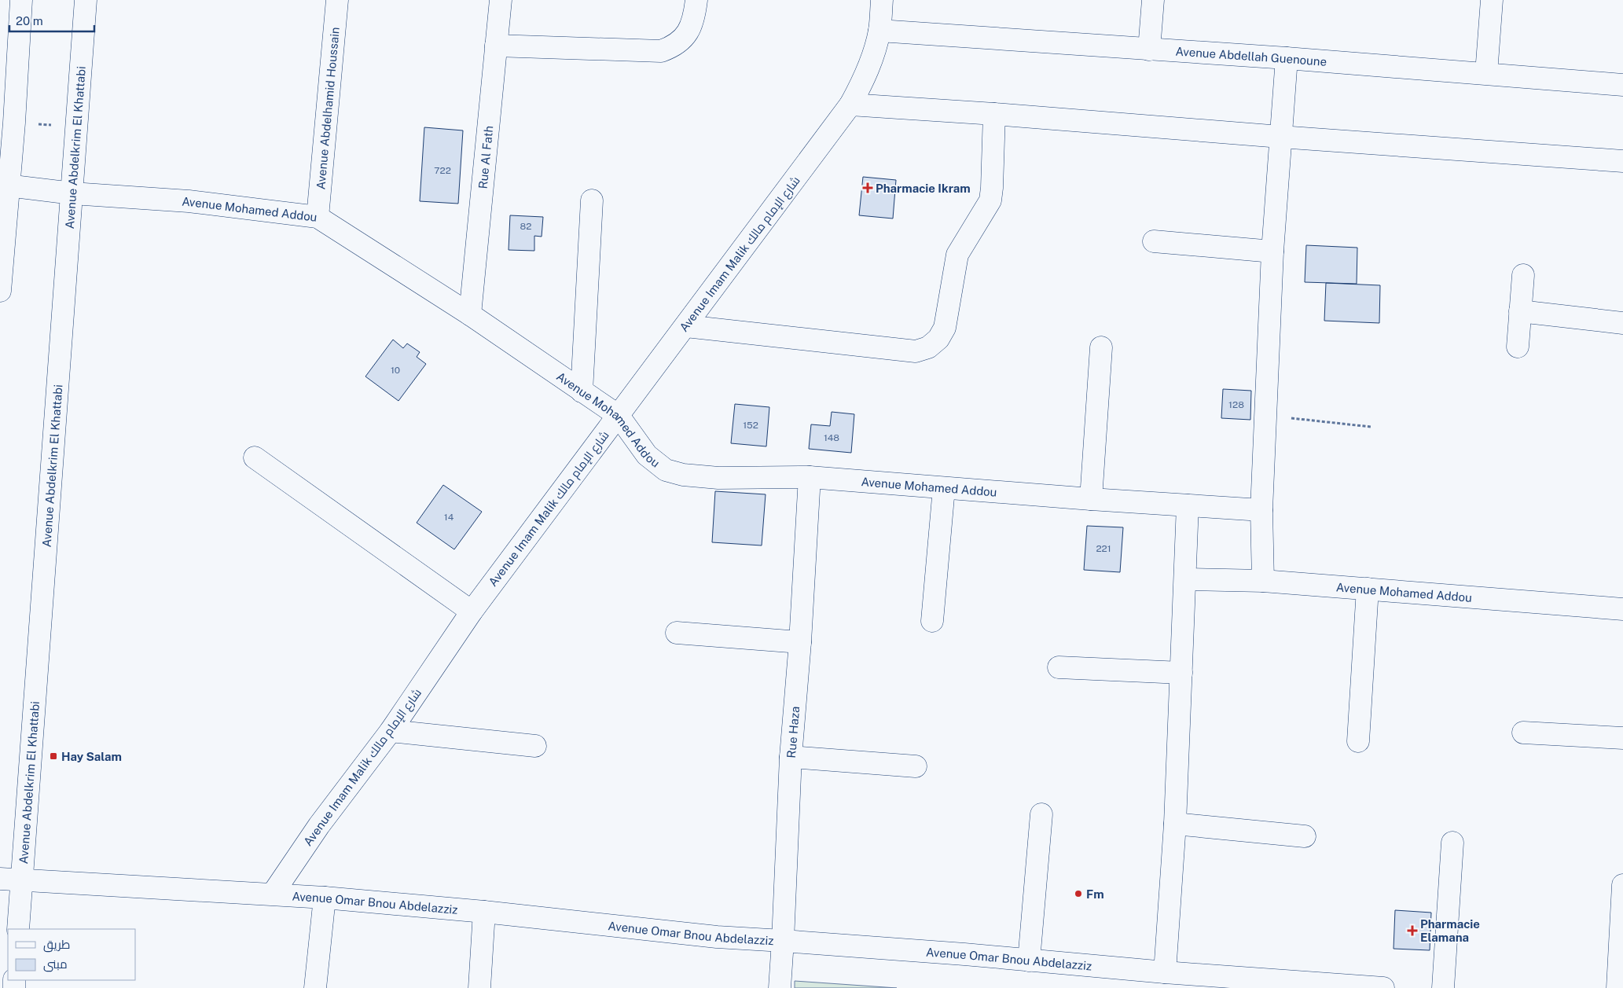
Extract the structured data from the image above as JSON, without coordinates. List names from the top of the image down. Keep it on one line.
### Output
{"streets":{"street":["Avenue Abdellah Guenoune","Avenue Abdelhamid Houssain","Avenue Abdelkrim El Khattabi","Rue Al Fath","Avenue Mohamed Addou","Avenue Imam Malik شارع الإمام مالك","Rue Haza","Avenue Omar Bnou Abdelazziz"]},"crossings":[["Avenue Abdellah Guenoune","Avenue Imam Malik شارع الإمام مالك"],["Avenue Abdelhamid Houssain","Avenue Mohamed Addou"],["Avenue Abdelkrim El Khattabi","Avenue Mohamed Addou"],["Avenue Abdelkrim El Khattabi","Avenue Omar Bnou Abdelazziz"],["Rue Al Fath","Avenue Mohamed Addou"],["Avenue Mohamed Addou","Avenue Imam Malik شارع الإمام مالك"],["Avenue Mohamed Addou","Rue Haza"],["Avenue Imam Malik شارع الإمام مالك","Avenue Omar Bnou Abdelazziz"],["Rue Haza","Avenue Omar Bnou Abdelazziz"]],"places":{"health":["Pharmacie Ikram","Pharmacie Elamana"],"transit":["Hay Salam"],"other":["Fm"]},"house_numbers":["722","82","10","128","152","148","14","221"],"legend":["طريق","مبنى"],"scale_bar":"20 m"}
